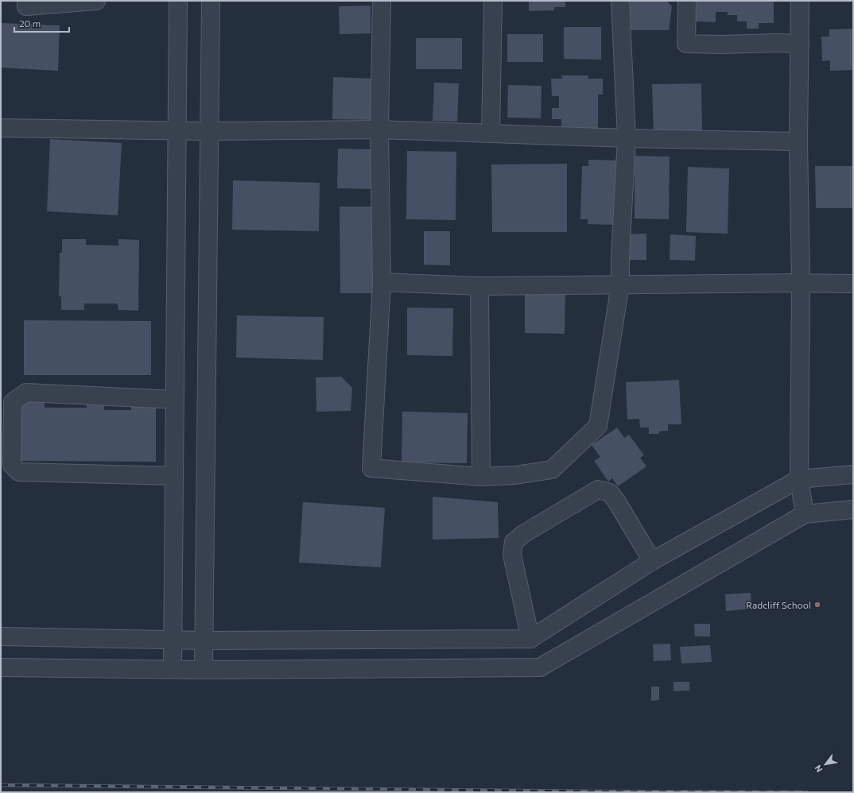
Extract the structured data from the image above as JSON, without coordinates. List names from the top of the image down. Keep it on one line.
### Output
{"places":["Radcliff School"],"scale_bar":"20 m","north":"bottom left"}
